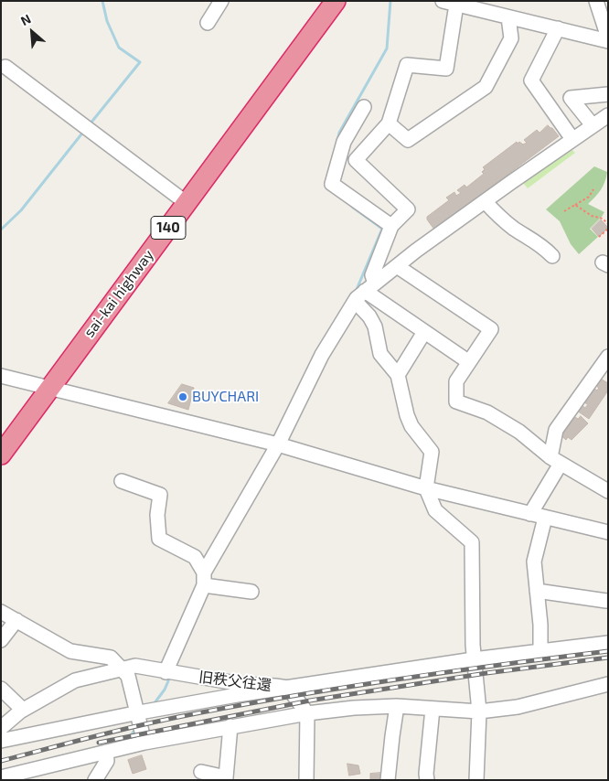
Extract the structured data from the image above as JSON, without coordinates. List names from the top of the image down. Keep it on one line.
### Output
{"streets":{"highway":["140","sai-kai highway"],"street":["旧秩父往還"]},"places":["BUYCHARI"],"north":"top left"}
